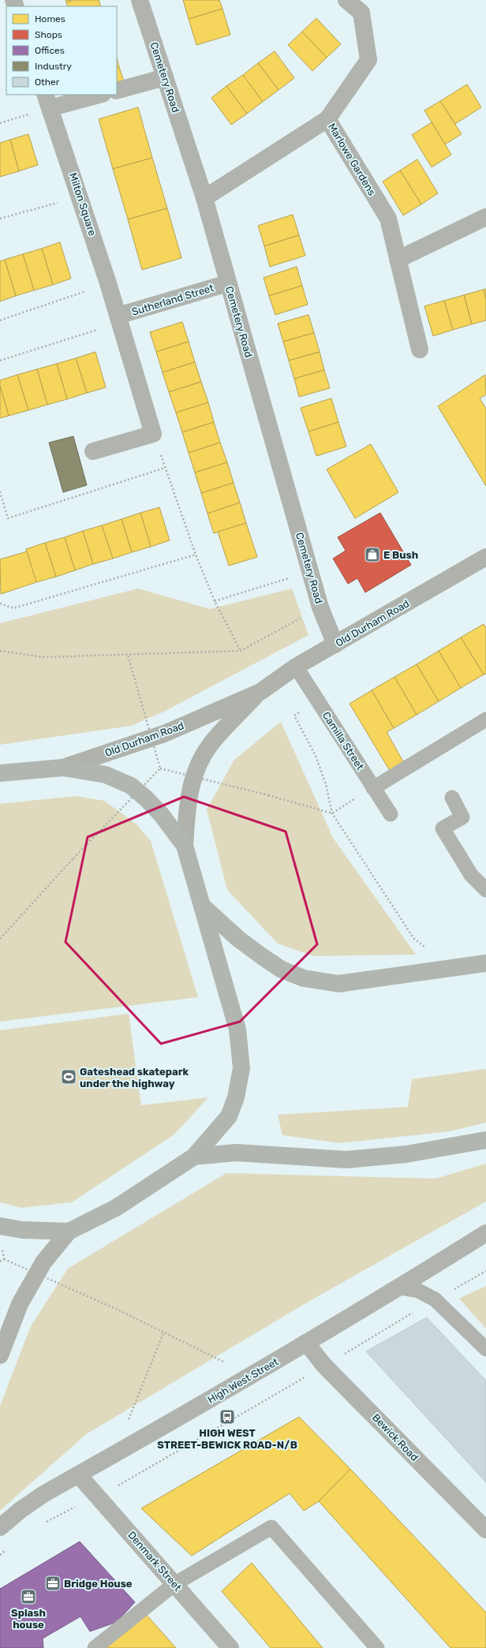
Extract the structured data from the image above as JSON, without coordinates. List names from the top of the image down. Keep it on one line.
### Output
{"streets":{"main road":["Old Durham Road"],"street":["Cemetery Road","Marlowe Gardens","Milton Square","Sutherland Street","High West Street","Bewick Road","Denmark Street"],"lane":["Camilla Street"]},"crossings":[["Cemetery Road","Sutherland Street"],["Cemetery Road","Old Durham Road"],["Milton Square","Sutherland Street"],["Old Durham Road","Camilla Street"],["High West Street","Bewick Road"],["High West Street","Denmark Street"]],"places":{"shop":["E Bush"],"sports":["Gateshead skatepark under the highway"],"bus stop":["HIGH WEST STREET-BEWICK ROAD-N/B"],"office":["Bridge House","Splash house"]},"legend":["Homes","Shops","Offices","Industry","Other"]}
